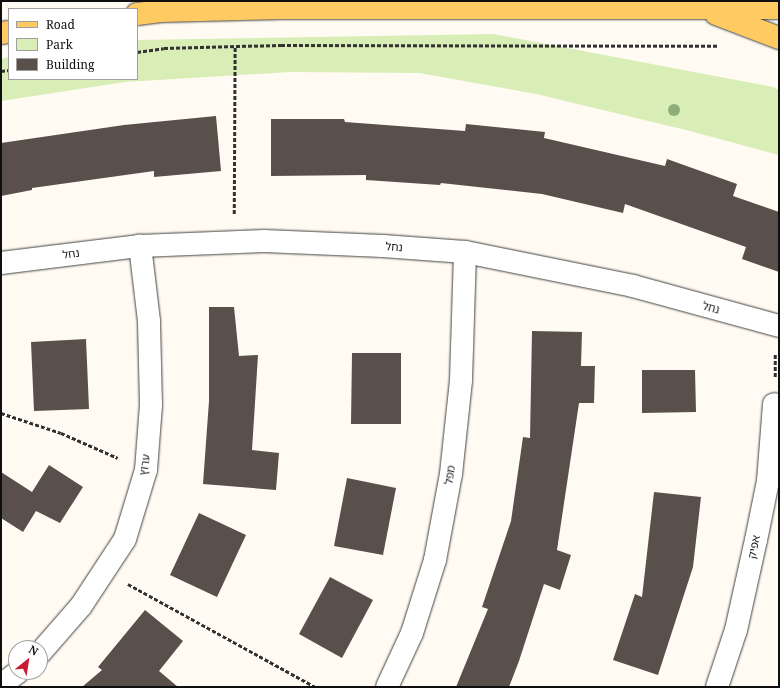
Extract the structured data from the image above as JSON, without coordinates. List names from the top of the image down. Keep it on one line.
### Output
{"streets":{"street":["נחל","ערוץ","מפל","אפיק"]},"crossings":[["נחל","ערוץ"],["נחל","מפל"]],"legend":["Road","Park","Building"],"north":"top right"}
